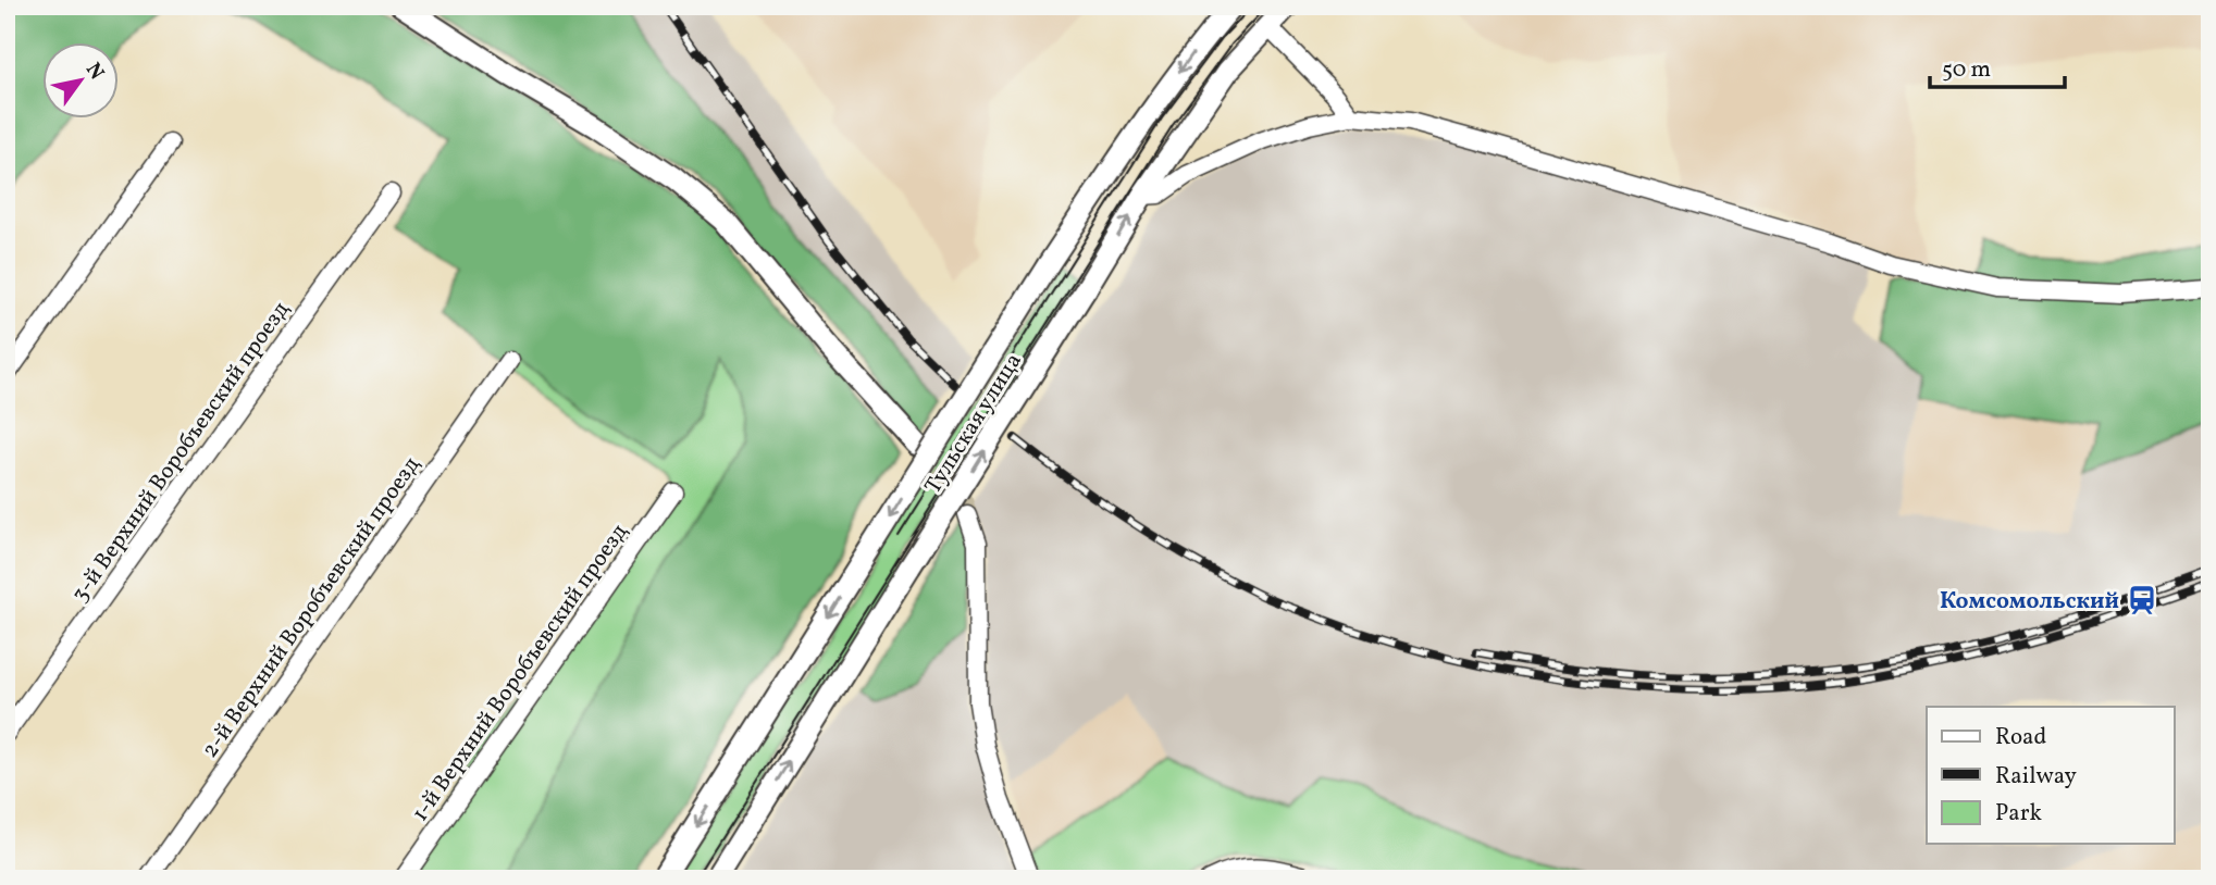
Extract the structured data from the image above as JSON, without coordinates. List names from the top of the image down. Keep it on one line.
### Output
{"streets":{"street":["Тульская улица","3-й Верхний Воробъевский проезд","2-й Верхний Воробъевский проезд","1-й Верхний Воробъевский проезд"]},"places":{"station":["Комсомольский"]},"legend":["Road","Railway","Park"],"scale_bar":"50 m","north":"top right"}
